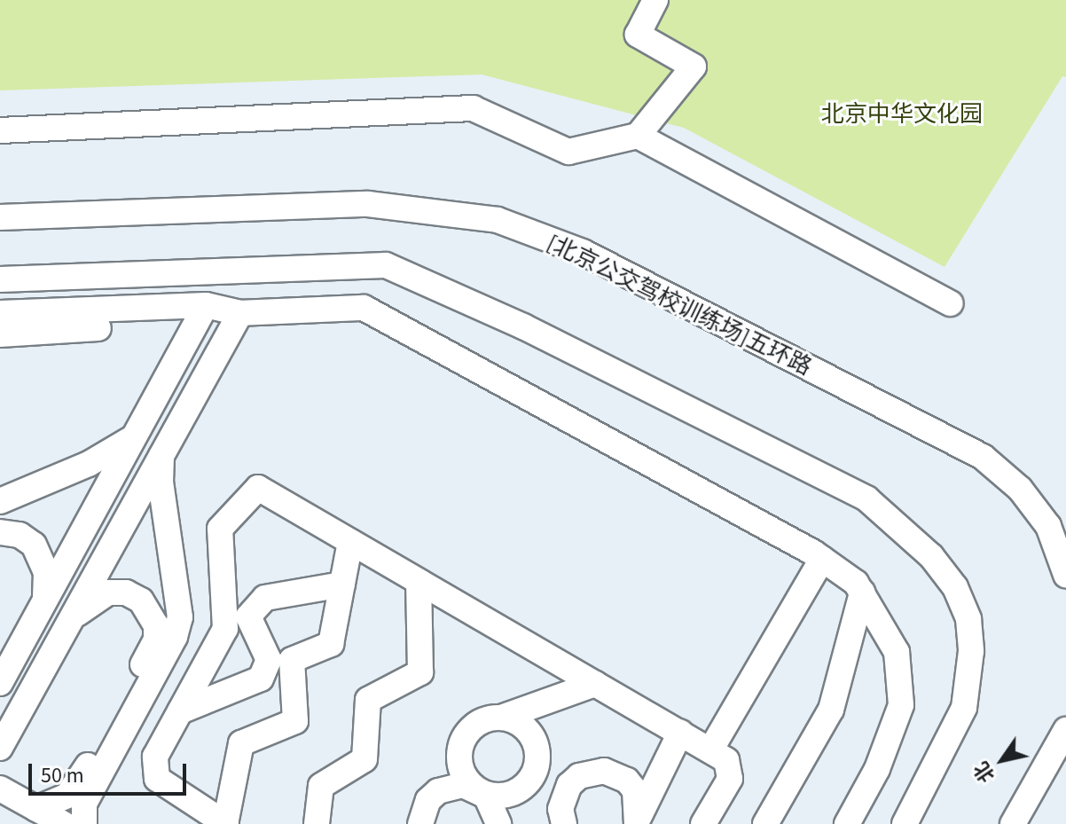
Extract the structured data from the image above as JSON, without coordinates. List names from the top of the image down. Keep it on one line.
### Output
{"streets":{"street":["[北京公交驾校训练场]五环路"]},"parks":["北京中华文化园"],"scale_bar":"50 m","north":"bottom left"}
